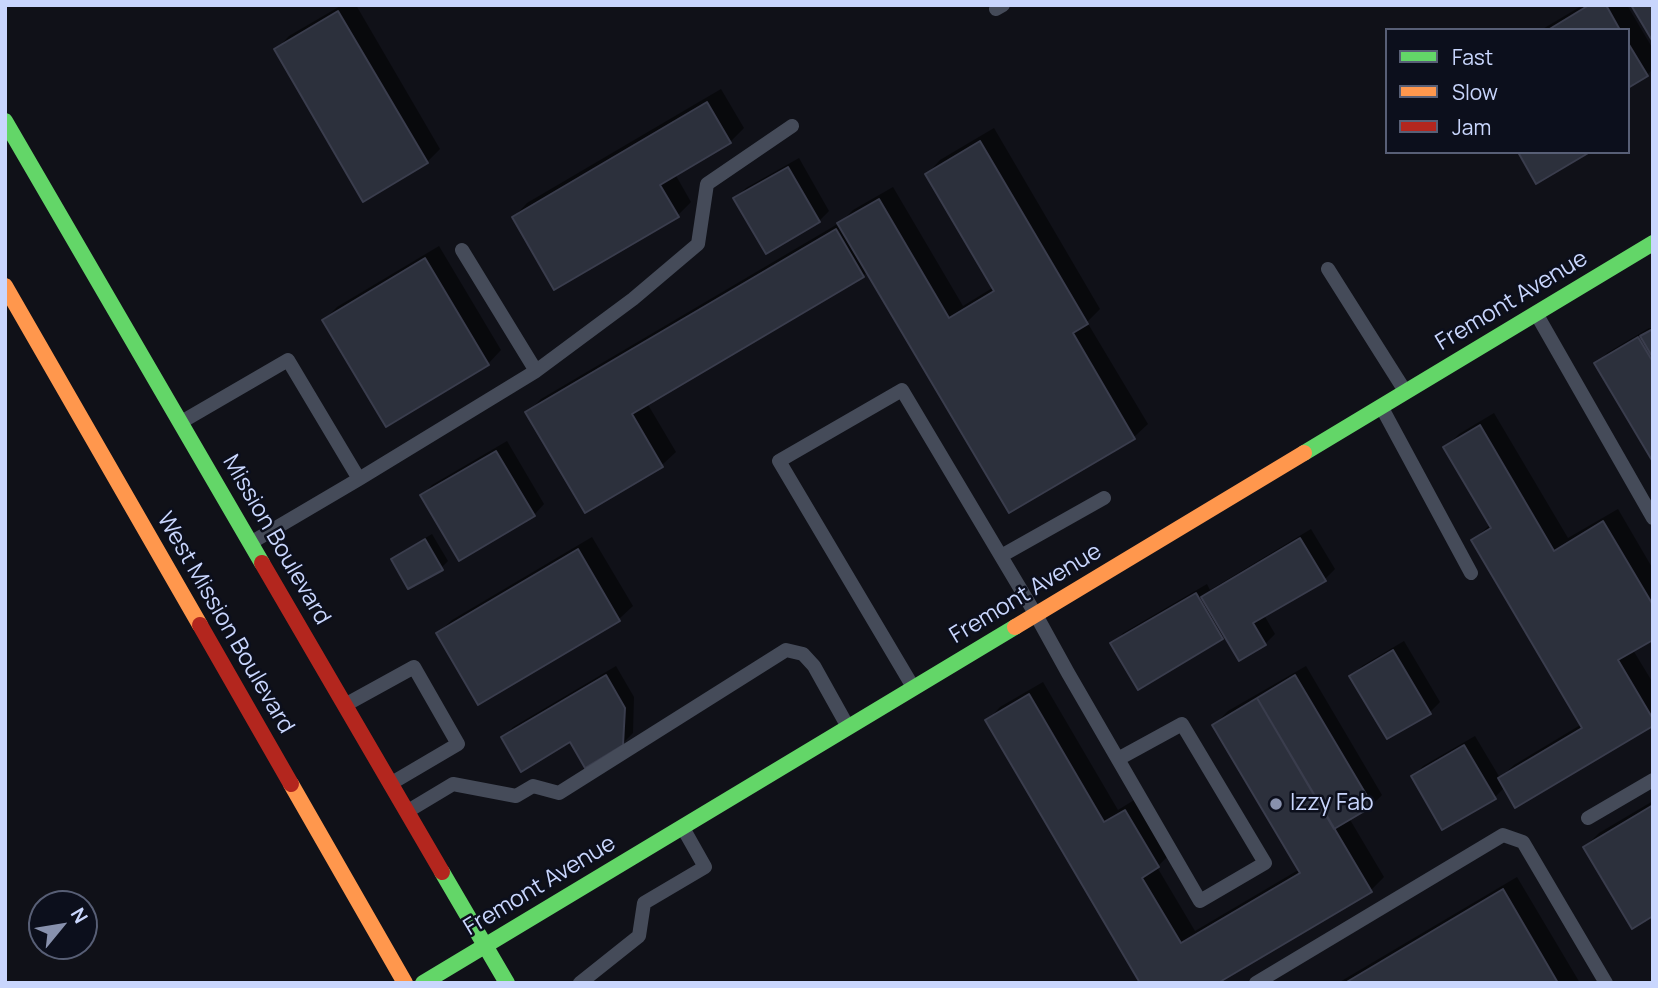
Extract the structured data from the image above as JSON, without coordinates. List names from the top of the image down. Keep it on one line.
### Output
{"streets":{"main road":["Fremont Avenue","Mission Boulevard","West Mission Boulevard"]},"crossings":[["Fremont Avenue","Mission Boulevard"]],"places":["Izzy Fab"],"legend":["Fast","Slow","Jam"],"north":"top right"}
